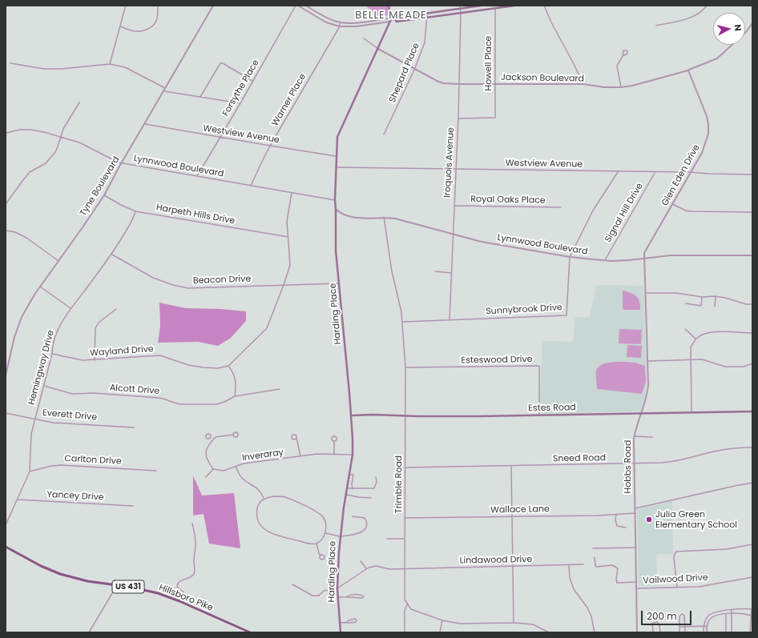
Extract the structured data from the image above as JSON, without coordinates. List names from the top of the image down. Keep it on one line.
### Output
{"streets":{"main road":["Harding Place","Estes Road","US 431","Hillsboro Pike"],"street":["Howell Place","Shepard Place","Jackson Boulevard","Forsythe Place","Warner Place","Westview Avenue","Iroquois Avenue","Lynnwood Boulevard","Glen Eden Drive","Tyne Boulevard","Royal Oaks Place","Signal Hill Drive","Harpeth Hills Drive","Beacon Drive","Sunnybrook Drive","Wayland Drive","Esteswood Drive","Hemingway Drive","Alcott Drive","Everett Drive","Inveraray","Sneed Road","Carlton Drive","Hobbs Road","Trimble Road","Yancey Drive","Wallace Lane","Lindawood Drive","Vailwood Drive"]},"crossings":[["Howell Place","Jackson Boulevard"],["Howell Place","Iroquois Avenue"],["Shepard Place","Jackson Boulevard"],["Jackson Boulevard","Iroquois Avenue"],["Jackson Boulevard","Glen Eden Drive"],["Jackson Boulevard","Harding Place"],["Forsythe Place","Westview Avenue"],["Forsythe Place","Lynnwood Boulevard"],["Warner Place","Westview Avenue"],["Warner Place","Lynnwood Boulevard"],["Westview Avenue","Iroquois Avenue"],["Westview Avenue","Glen Eden Drive"],["Westview Avenue","Tyne Boulevard"],["Westview Avenue","Signal Hill Drive"],["Westview Avenue","Sunnybrook Drive"],["Westview Avenue","Harding Place"],["Iroquois Avenue","Lynnwood Boulevard"],["Iroquois Avenue","Royal Oaks Place"],["Iroquois Avenue","Sunnybrook Drive"],["Lynnwood Boulevard","Glen Eden Drive"],["Lynnwood Boulevard","Tyne Boulevard"],["Lynnwood Boulevard","Signal Hill Drive"],["Lynnwood Boulevard","Sunnybrook Drive"],["Lynnwood Boulevard","Harding Place"],["Lynnwood Boulevard","Trimble Road"],["Glen Eden Drive","Hobbs Road"],["Tyne Boulevard","Harpeth Hills Drive"],["Harpeth Hills Drive","Hemingway Drive"],["Beacon Drive","Harding Place"],["Beacon Drive","Hemingway Drive"],["Sunnybrook Drive","Trimble Road"],["Harding Place","Estes Road"],["Harding Place","Inveraray"],["Wayland Drive","Hemingway Drive"],["Esteswood Drive","Estes Road"],["Esteswood Drive","Trimble Road"],["Hemingway Drive","Alcott Drive"],["Hemingway Drive","Everett Drive"],["Hemingway Drive","Carlton Drive"],["Hemingway Drive","Yancey Drive"],["Estes Road","Hobbs Road"],["Estes Road","Trimble Road"],["Sneed Road","Hobbs Road"],["Sneed Road","Trimble Road"],["Hobbs Road","Wallace Lane"],["Hobbs Road","Vailwood Drive"],["Trimble Road","Wallace Lane"],["Trimble Road","Lindawood Drive"]],"districts":["BELLE MEADE"],"places":["Julia Green Elementary School"],"scale_bar":"200 m","north":"right"}
